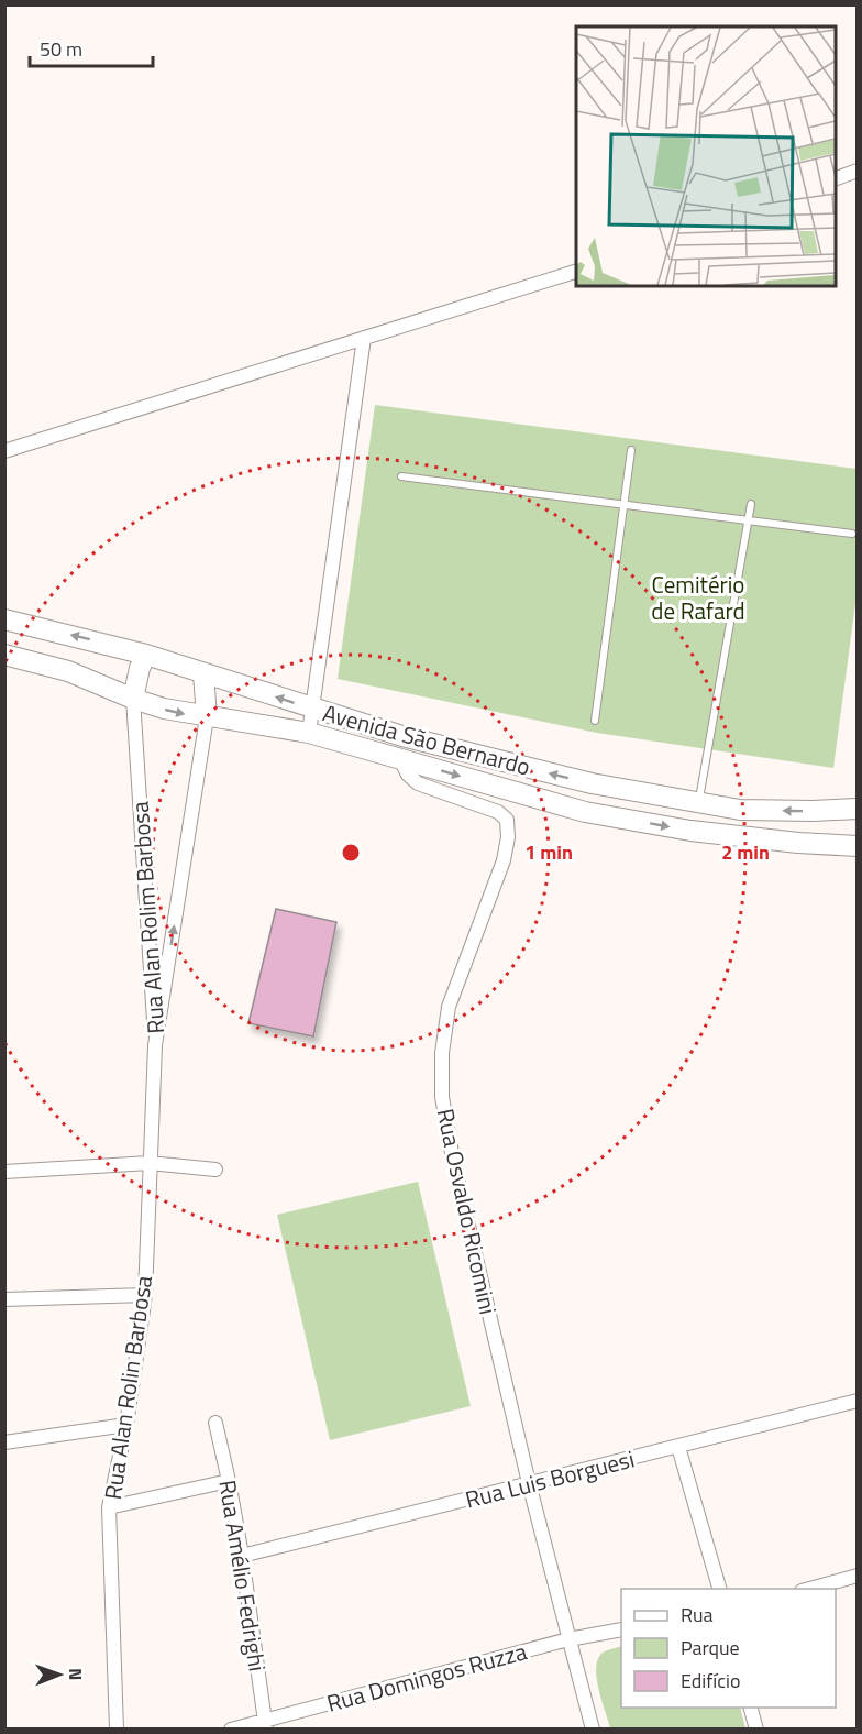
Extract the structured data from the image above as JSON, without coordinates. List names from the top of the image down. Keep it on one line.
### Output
{"streets":{"main road":["Avenida São Bernardo"],"street":["Rua Alan Rolim Barbosa","Rua Osvaldo Ricomini","Rua Alan Rolin Barbosa","Rua Luis Borguesi","Rua Amélio Fedrighi","Rua Domingos Ruzza"]},"crossings":[["Avenida São Bernardo","Rua Alan Rolim Barbosa"],["Avenida São Bernardo","Rua Osvaldo Ricomini"],["Rua Alan Rolim Barbosa","Rua Alan Rolin Barbosa"],["Rua Osvaldo Ricomini","Rua Luis Borguesi"],["Rua Osvaldo Ricomini","Rua Domingos Ruzza"],["Rua Luis Borguesi","Rua Amélio Fedrighi"],["Rua Amélio Fedrighi","Rua Domingos Ruzza"]],"parks":["Cemitério de Rafard"],"legend":["Rua","Parque","Edifício"],"scale_bar":"50 m","north":"right","rings":["1 min","2 min"]}
